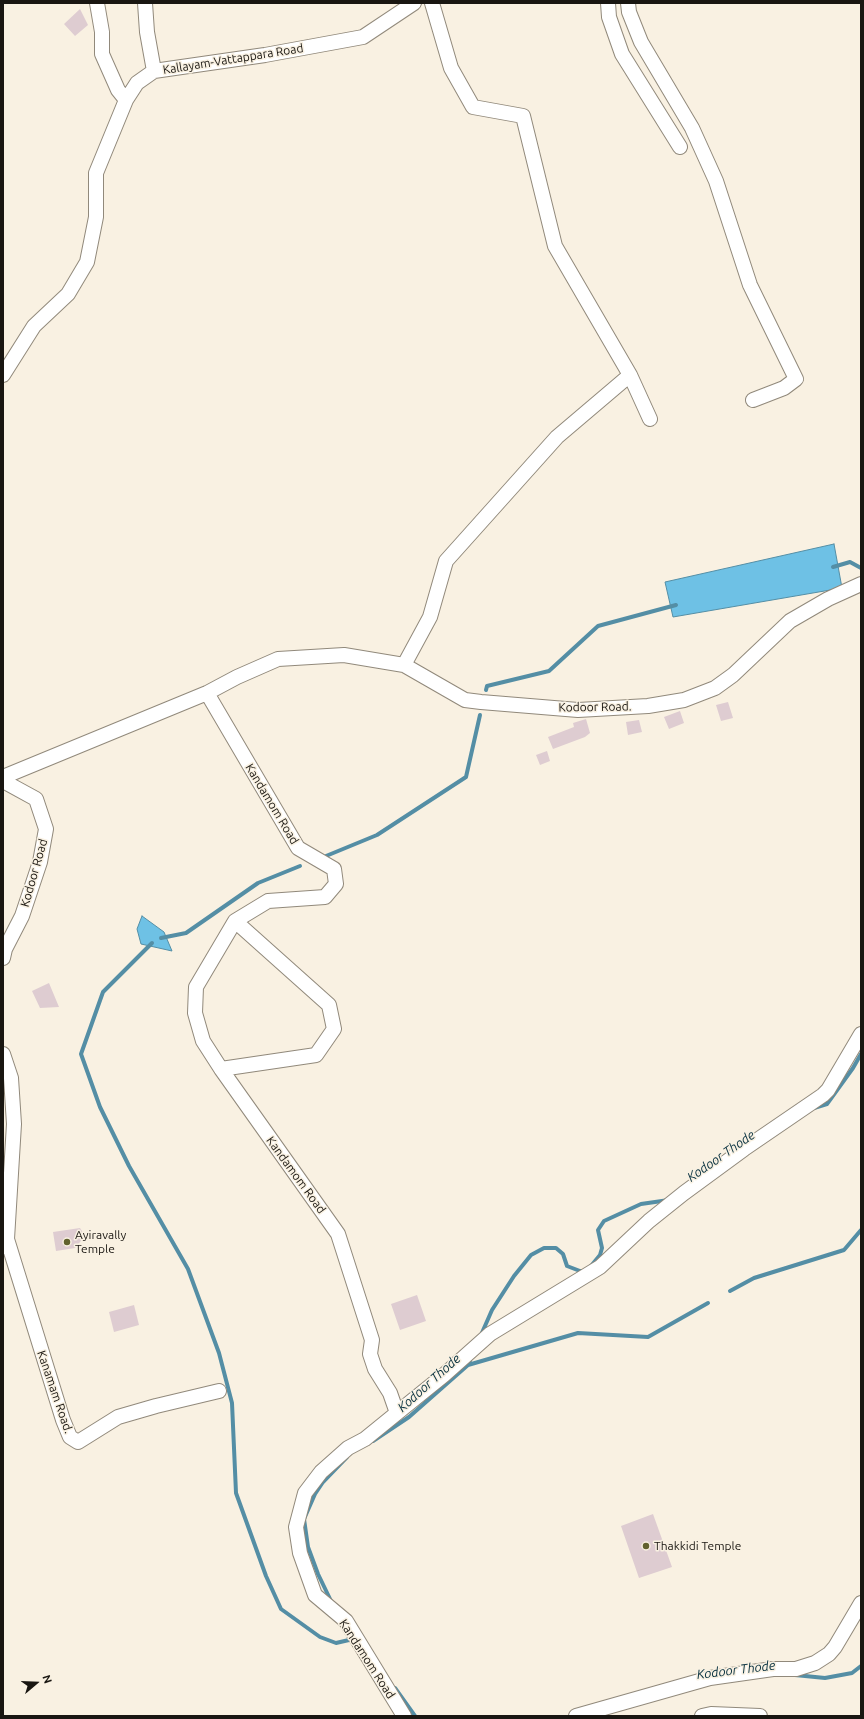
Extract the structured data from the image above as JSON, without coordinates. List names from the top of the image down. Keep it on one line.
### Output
{"streets":{"street":["Kallayam-Vattappara Road","Kodoor Road.","Kandamom Road","Kodoor Road","Kanamam Road."]},"crossings":[["Kodoor Road.","Kandamom Road"]],"water":["Kodoor Thode"],"places":["Ayiravally Temple","Thakkidi Temple"],"north":"right"}
